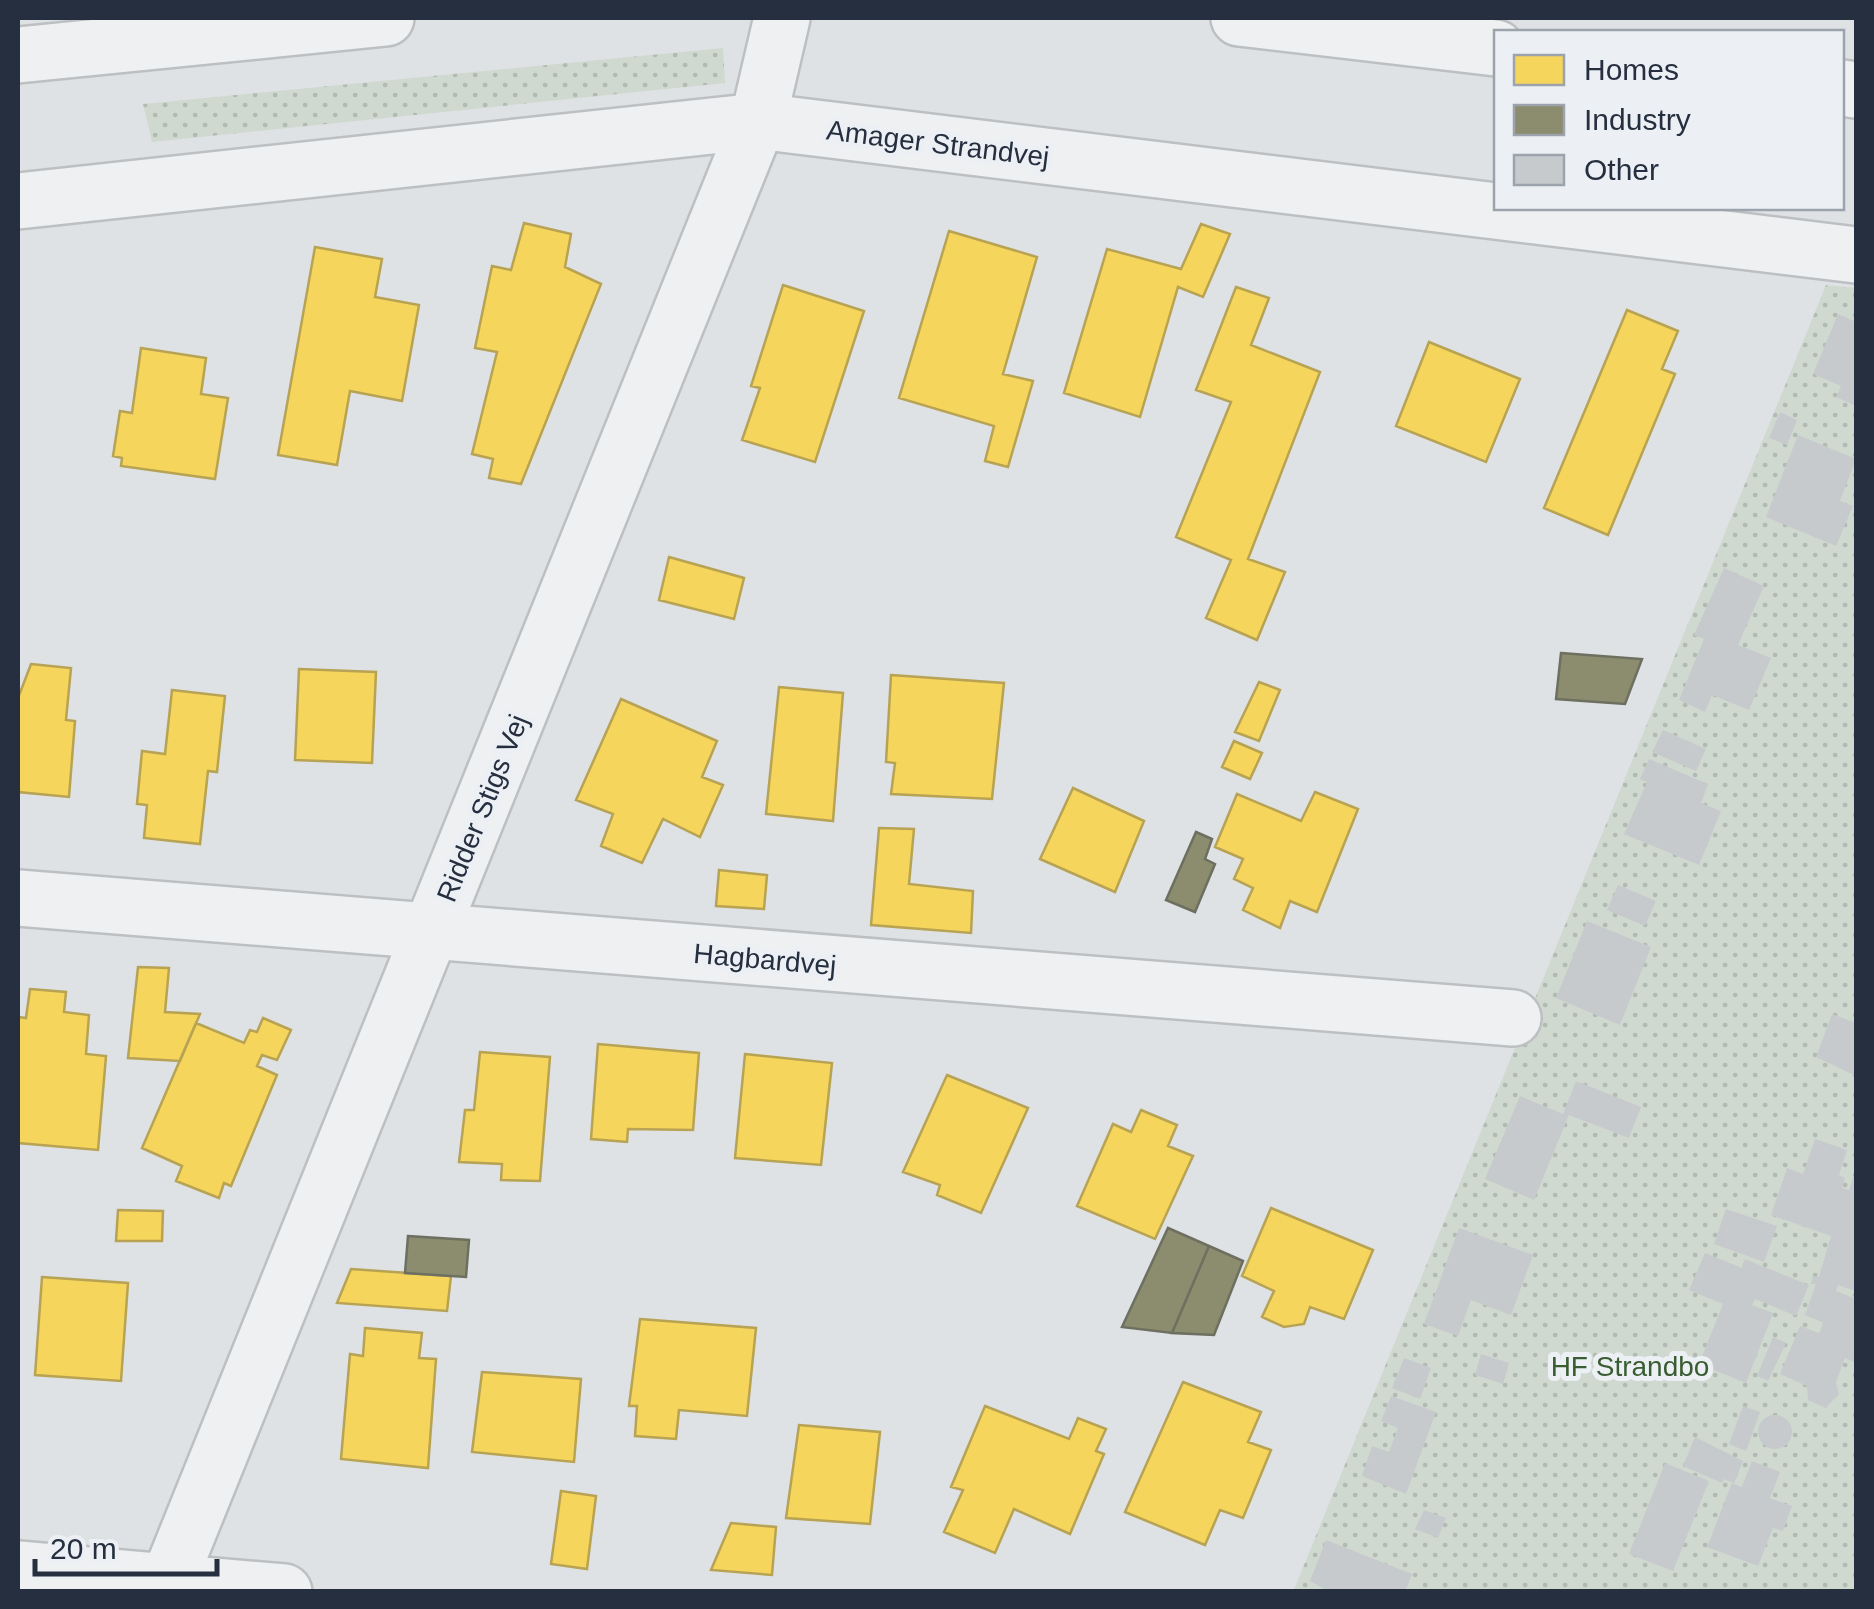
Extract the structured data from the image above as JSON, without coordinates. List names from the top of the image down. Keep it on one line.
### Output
{"streets":{"street":["Amager Strandvej","Ridder Stigs Vej","Hagbardvej"]},"crossings":[["Amager Strandvej","Ridder Stigs Vej"],["Ridder Stigs Vej","Hagbardvej"]],"parks":["HF Strandbo"],"legend":["Homes","Industry","Other"],"scale_bar":"20 m"}
